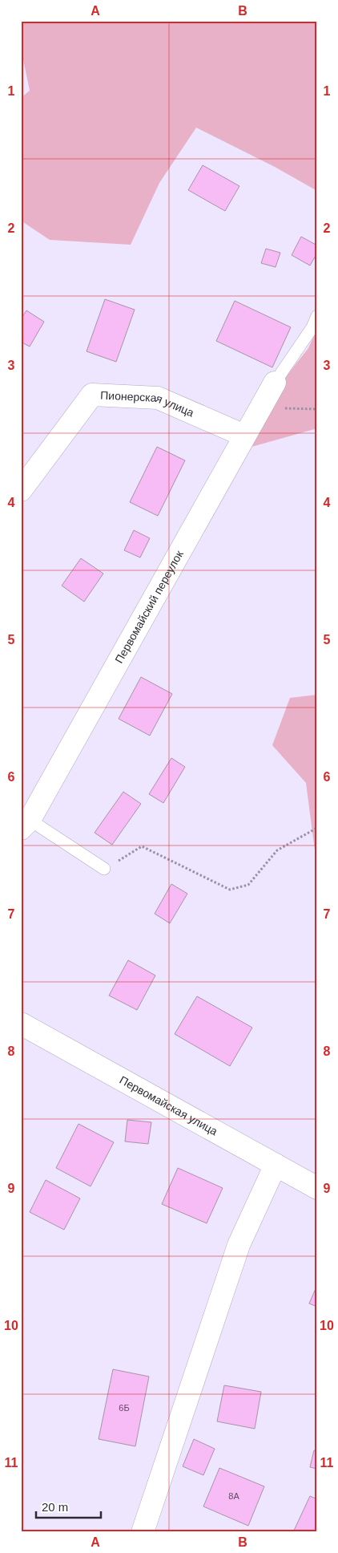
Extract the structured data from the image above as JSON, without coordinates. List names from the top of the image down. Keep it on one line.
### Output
{"streets":{"street":["Пионерская улица","Первомайский переулок","Первомайская улица"]},"crossings":[["Пионерская улица","Первомайский переулок"]],"house_numbers":["6Б","8А"],"scale_bar":"20 m","grid":{"columns":["A","B"],"rows":["1","2","3","4","5","6","7","8","9","10","11"]}}
